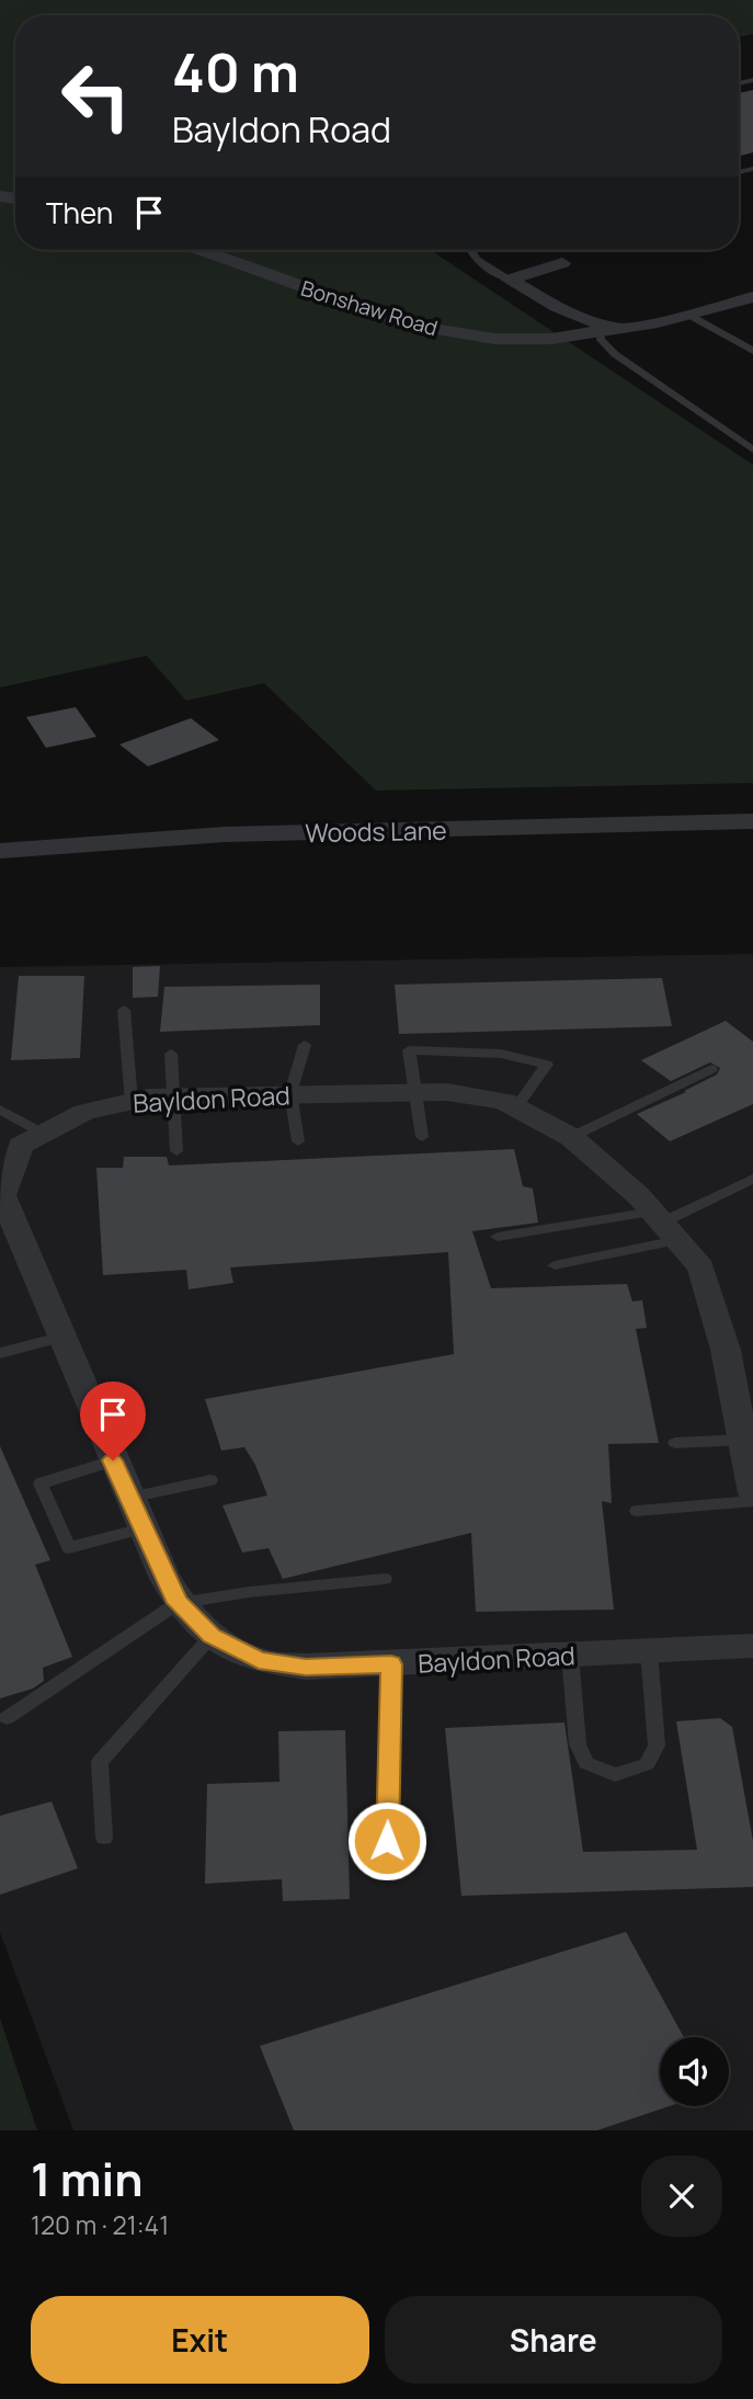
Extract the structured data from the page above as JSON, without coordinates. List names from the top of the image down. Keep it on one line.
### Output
{"streets":{"street":["Bonshaw Road","Woods Lane","Bayldon Road"]},"page":{"turn":["40 m","Bayldon Road"],"then":"Then","heading":["1 min","120 m · 21:41"],"buttons":["Exit","Share"]}}
